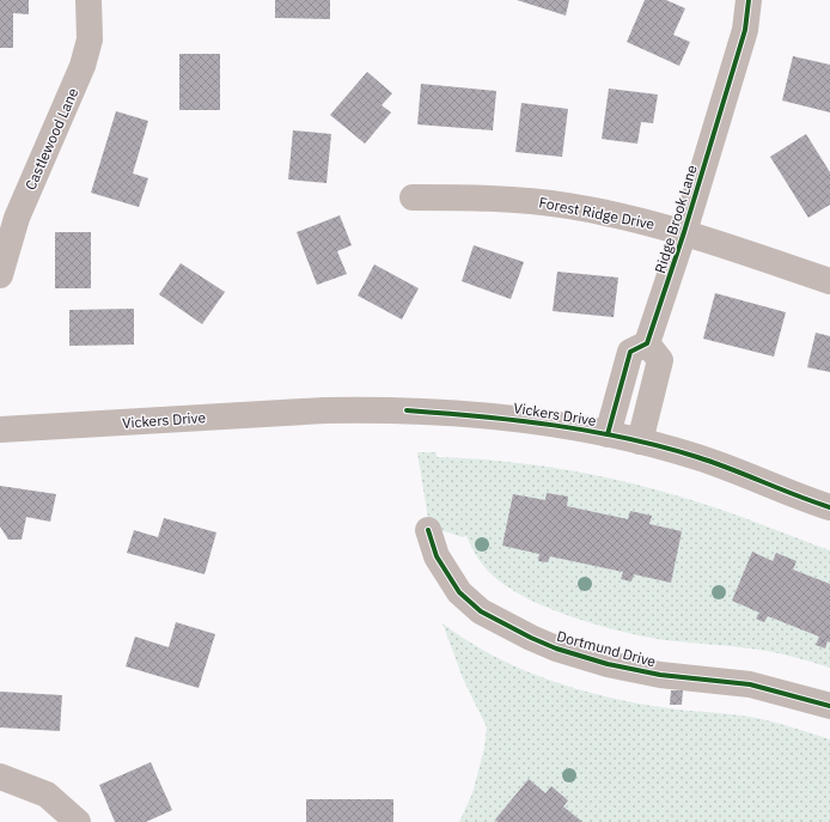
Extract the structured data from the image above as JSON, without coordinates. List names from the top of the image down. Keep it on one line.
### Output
{"streets":{"street":["Castlewood Lane","Forest Ridge Drive","Ridge Brook Lane","Vickers Drive","Dortmund Drive"]},"crossings":[["Forest Ridge Drive","Ridge Brook Lane"]]}
